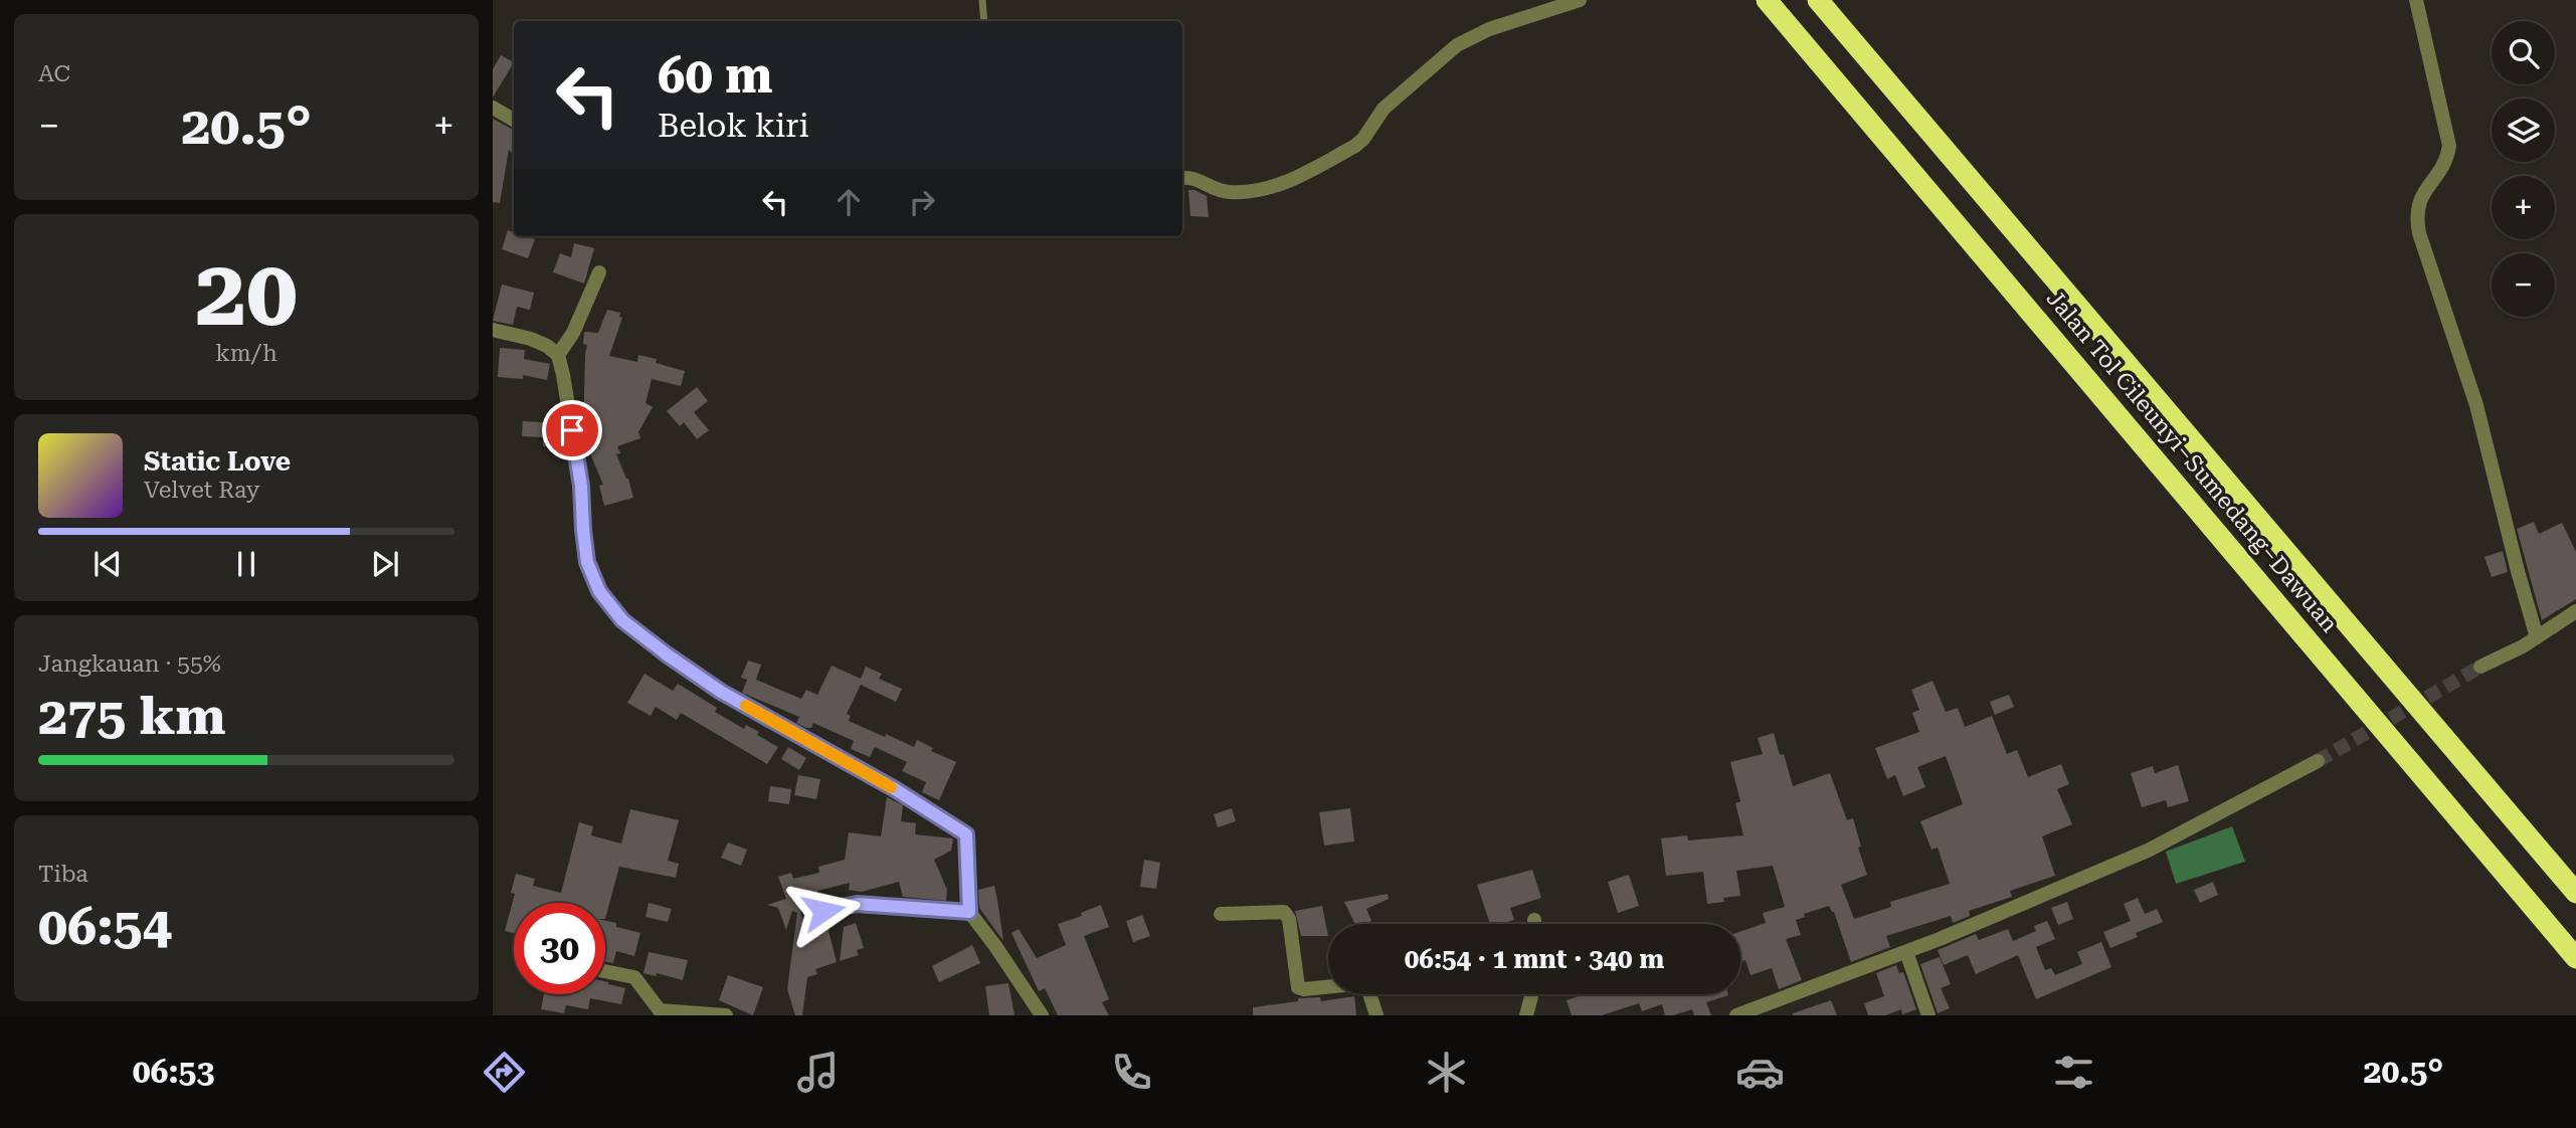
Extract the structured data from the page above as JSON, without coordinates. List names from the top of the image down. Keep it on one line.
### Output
{"streets":{"highway":["Jalan Tol Cileunyi–Sumedang–Dawuan"]},"page":{"tile":["AC",["20","km/h"],["Jangkauan · 55%","275 km"],["Tiba","06:54"]],"map_buttons":["+","−"],"turn":["60 m","Belok kiri"],"heat":["−","20.5°","+"],"song":["Static Love","Velvet Ray"],"limit":"30","trip":"06:54 · 1 mnt · 340 m","tabs":["06:53","20.5°"]}}
